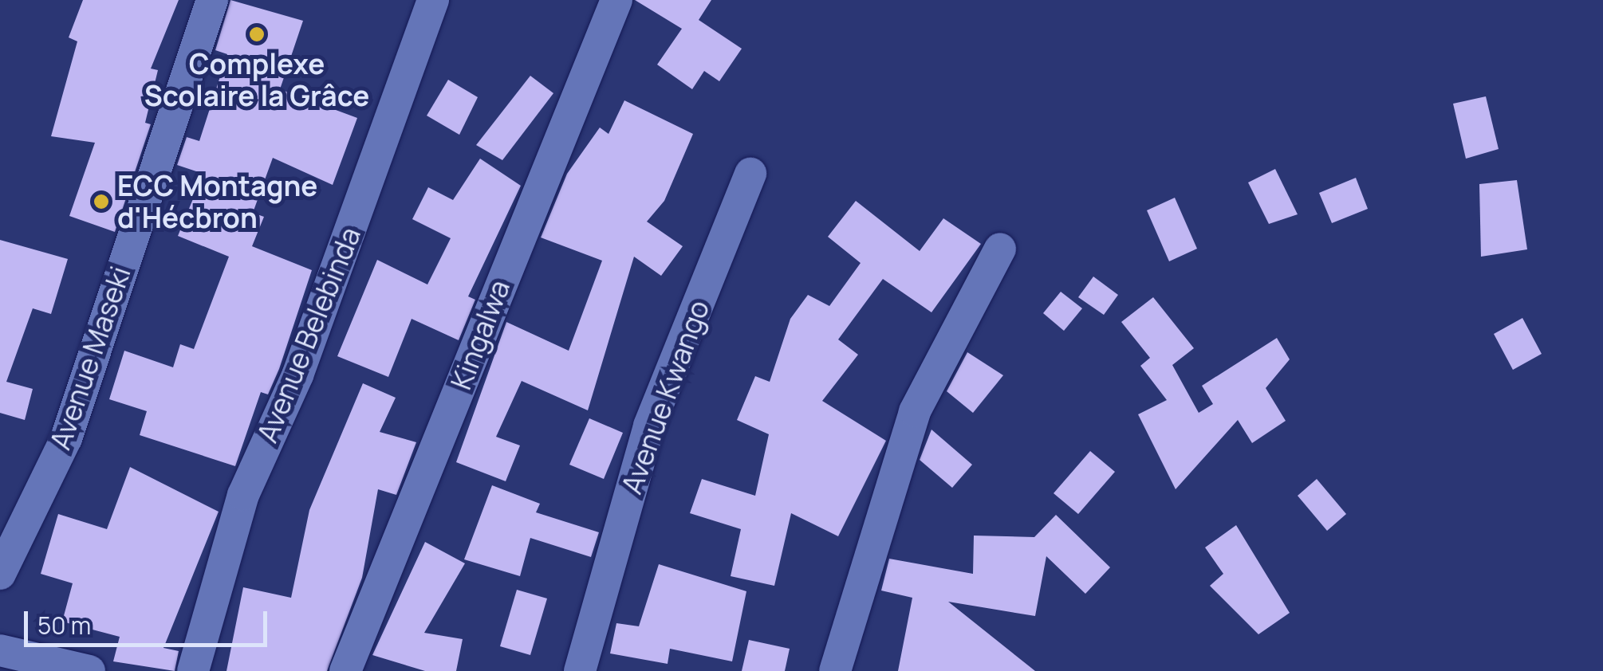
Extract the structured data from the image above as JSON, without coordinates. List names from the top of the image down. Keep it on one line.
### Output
{"streets":{"street":["Avenue Belebinda","Kingalwa","Avenue Maseki","Avenue Kwango"]},"places":["Complexe Scolaire la Grâce","ECC Montagne d'Hécbron"],"scale_bar":"50 m"}
